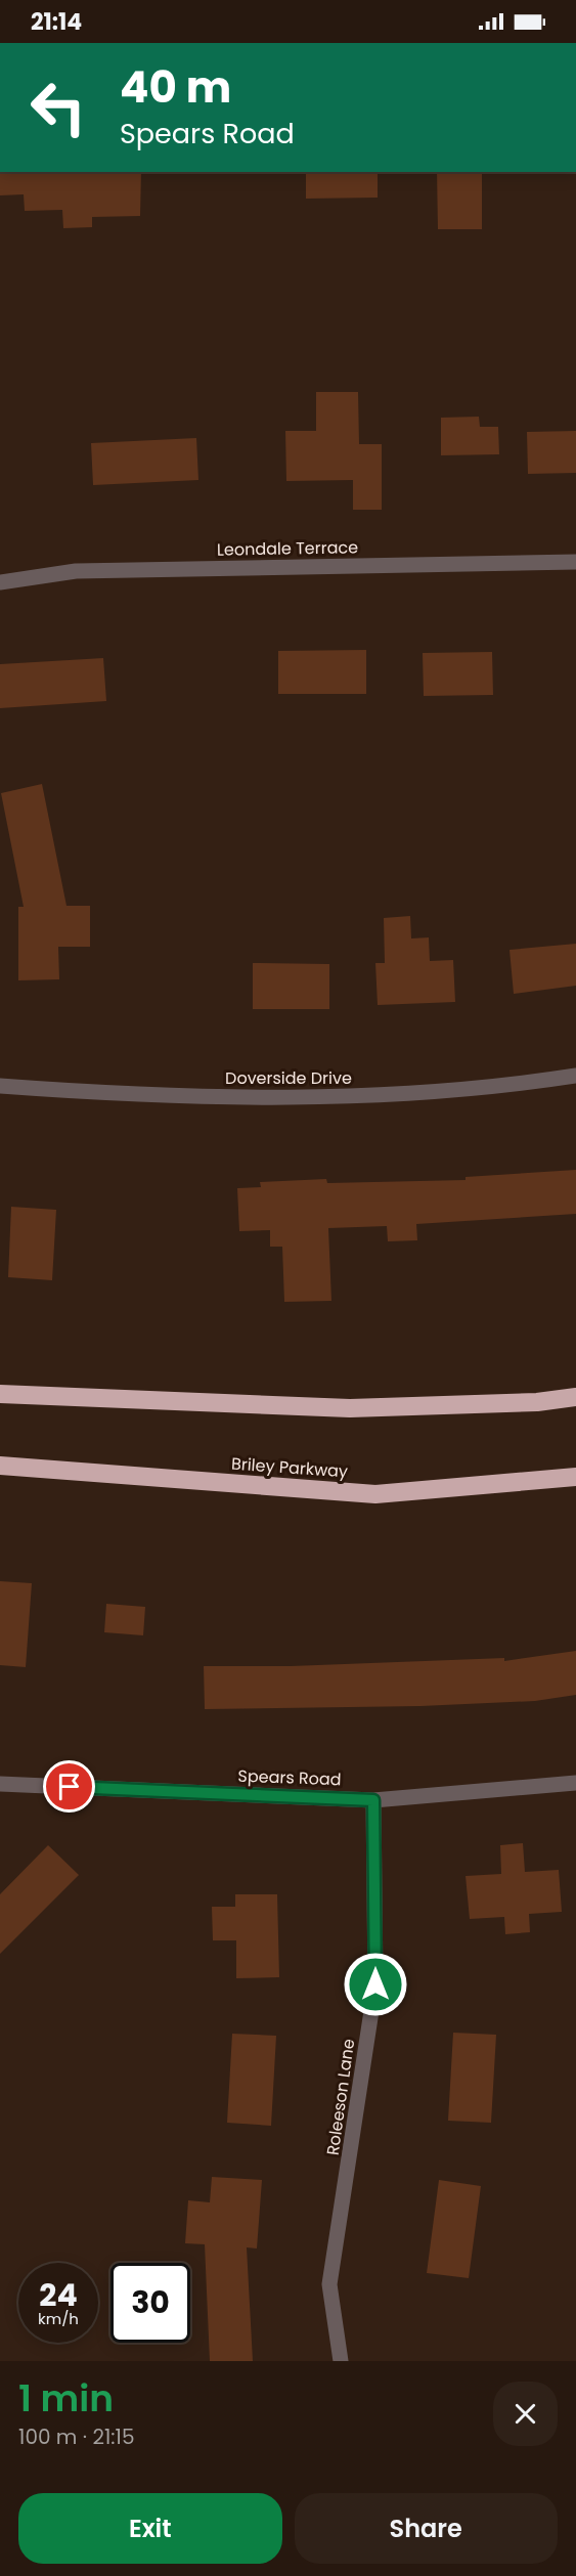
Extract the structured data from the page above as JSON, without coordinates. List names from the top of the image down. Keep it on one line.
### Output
{"streets":{"highway":["Briley Parkway"],"street":["Leondale Terrace","Doverside Drive","Spears Road","Roleeson Lane"]},"crossings":[["Spears Road","Roleeson Lane"]],"page":{"status":"21:14","turn":["40 m","Spears Road"],"speed":"24 km/h","limit":"30","heading":["1 min","100 m · 21:15"],"buttons":["Exit","Share"]}}
